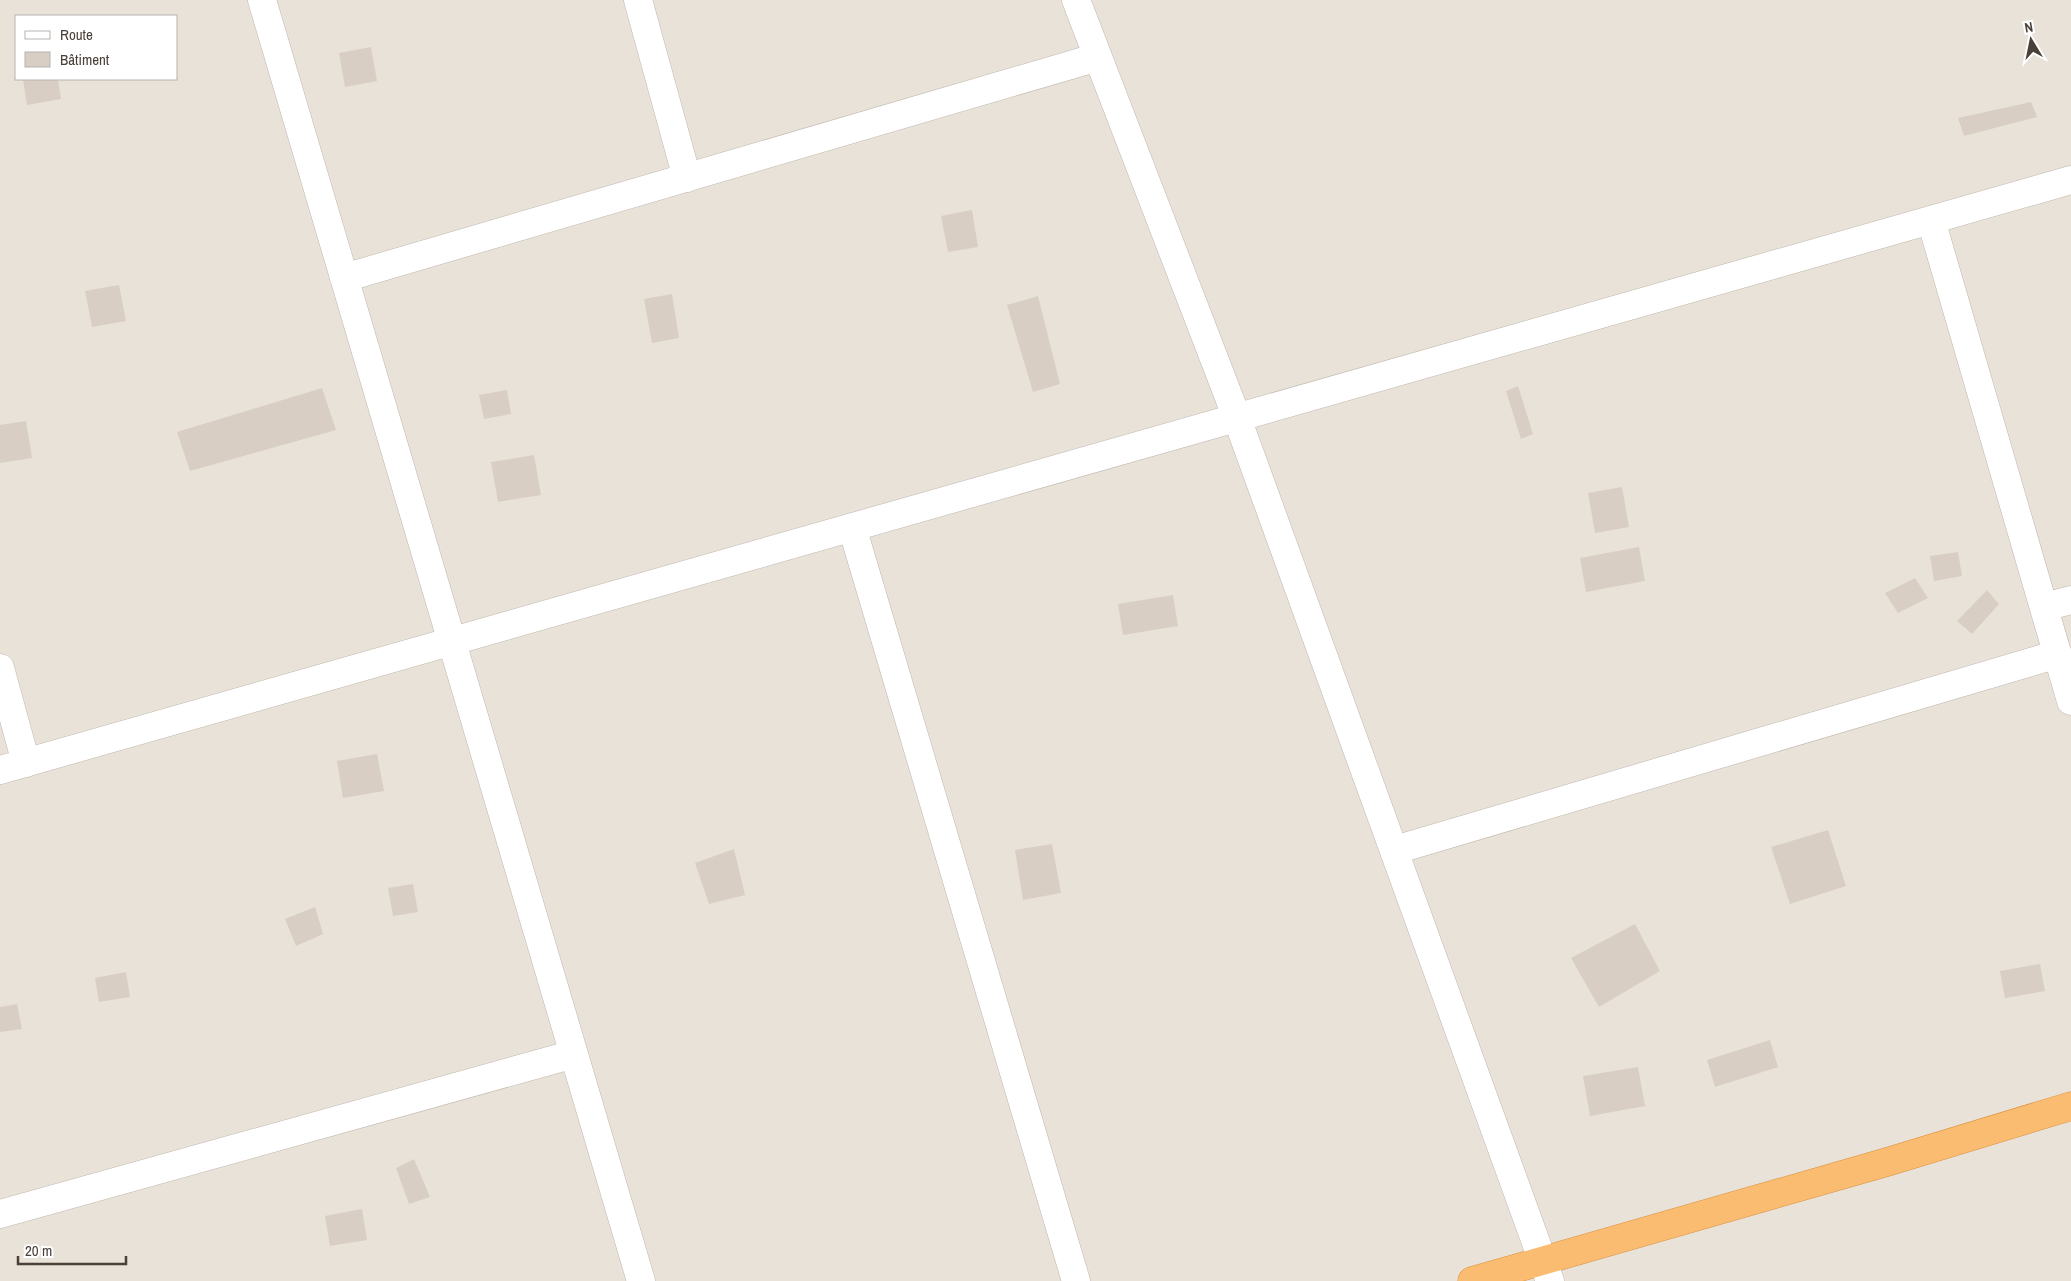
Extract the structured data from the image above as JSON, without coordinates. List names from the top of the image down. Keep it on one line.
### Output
{"legend":["Route","Bâtiment"],"scale_bar":"20 m","north":"top"}
